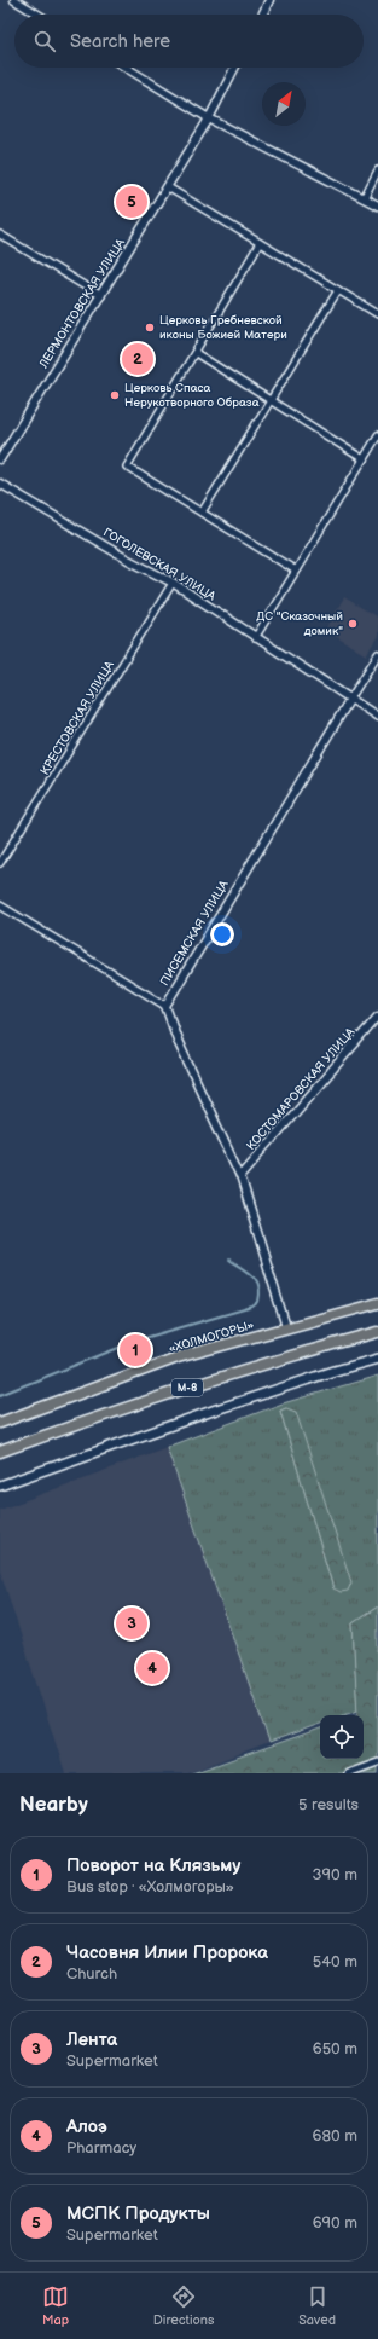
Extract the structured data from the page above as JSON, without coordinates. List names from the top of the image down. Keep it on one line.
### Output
{"streets":{"highway":["«ХОЛМОГОРЫ»","М-8"],"street":["ЛЕРМОНТОВСКАЯ УЛИЦА","ГОГОЛЕВСКАЯ УЛИЦА","КРЕСТОВСКАЯ УЛИЦА","ПИСЕМСКАЯ УЛИЦА","КОСТОМАРОВСКАЯ УЛИЦА"]},"crossings":[["ГОГОЛЕВСКАЯ УЛИЦА","КРЕСТОВСКАЯ УЛИЦА"],["ГОГОЛЕВСКАЯ УЛИЦА","ПИСЕМСКАЯ УЛИЦА"],["ПИСЕМСКАЯ УЛИЦА","КОСТОМАРОВСКАЯ УЛИЦА"],["ПИСЕМСКАЯ УЛИЦА","«ХОЛМОГОРЫ»"]],"places":["Церковь Гребневской иконы Божией Матери","Церковь Спаса Нерукотворного Образа","ДС \"Сказочный домик\""],"north":"top right","page":{"search":"Search here","pins":["5","2","1","3","4"],"heading":["Nearby","5 results"],"list":[{"mark":"1","name":"Поворот на Клязьму","note":"Bus stop · «Холмогоры»","value":"390 m"},{"mark":"2","name":"Часовня Илии Пророка","note":"Church","value":"540 m"},{"mark":"3","name":"Лента","note":"Supermarket","value":"650 m"},{"mark":"4","name":"Алоэ","note":"Pharmacy","value":"680 m"},{"mark":"5","name":"МСПК Продукты","note":"Supermarket","value":"690 m"}],"nav":["Map","Directions","Saved"]}}
